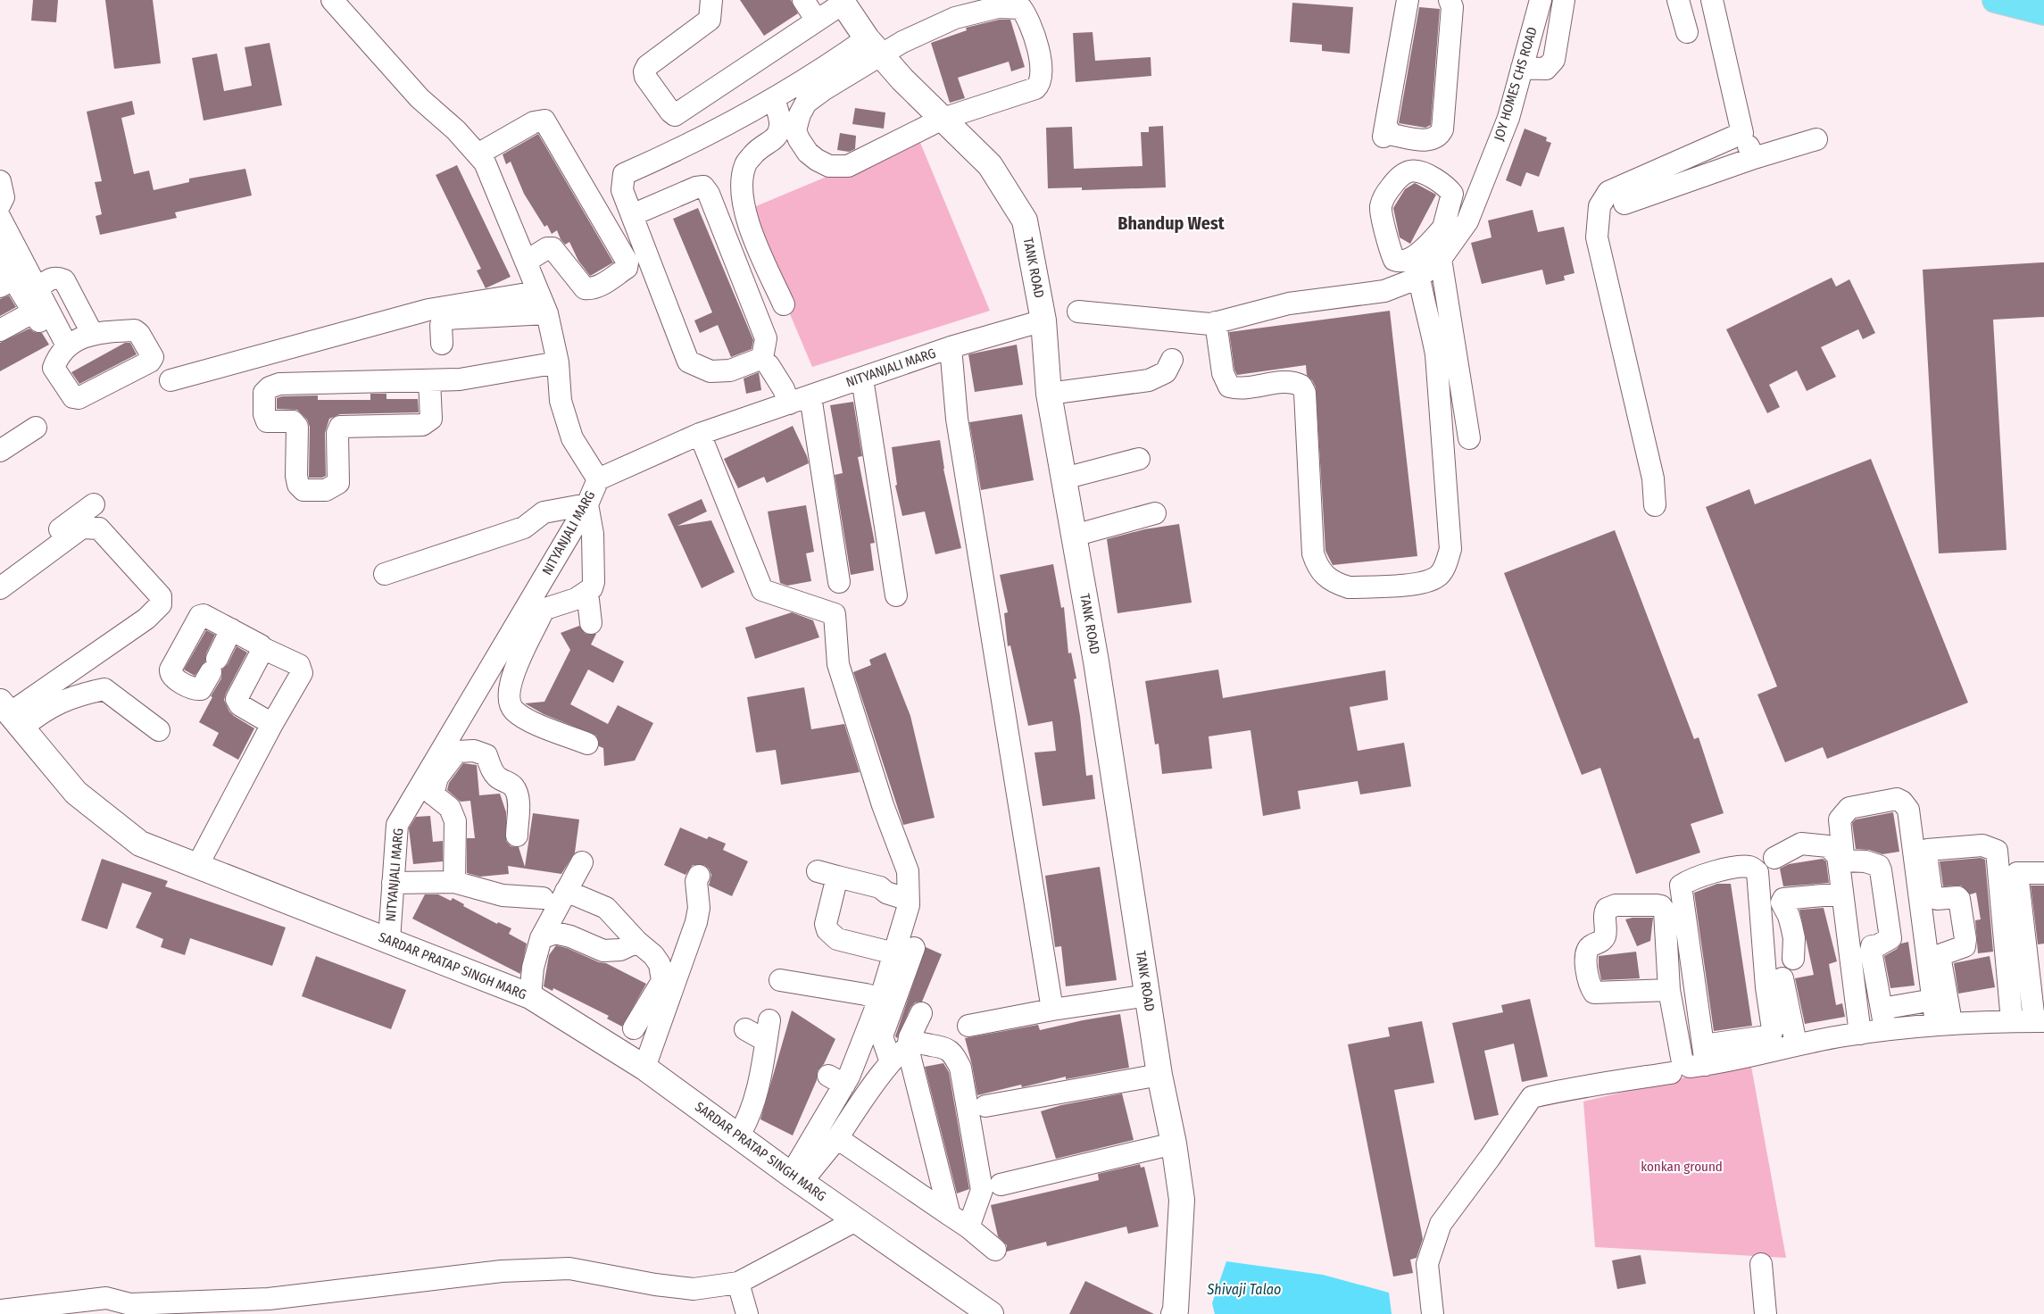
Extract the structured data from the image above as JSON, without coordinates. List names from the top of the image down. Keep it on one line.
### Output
{"streets":{"street":["JOY HOMES CHS ROAD","TANK ROAD","NITYANJALI MARG","SARDAR PRATAP SINGH MARG"]},"crossings":[["TANK ROAD","NITYANJALI MARG"],["NITYANJALI MARG","SARDAR PRATAP SINGH MARG"]],"districts":["Bhandup West"],"water":["Shivaji Talao"],"parks":["konkan ground"]}
